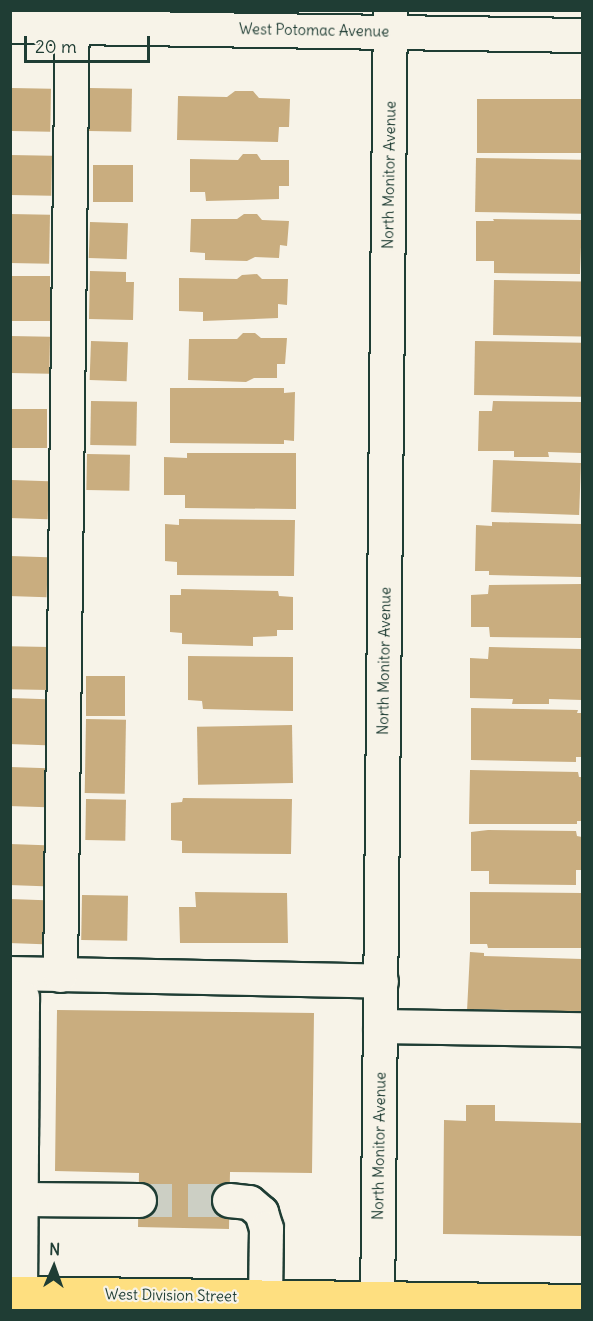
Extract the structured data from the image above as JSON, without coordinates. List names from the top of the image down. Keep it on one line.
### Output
{"streets":{"main road":["West Division Street"],"street":["West Potomac Avenue","North Monitor Avenue"]},"crossings":[["West Potomac Avenue","North Monitor Avenue"],["North Monitor Avenue","West Division Street"]],"scale_bar":"20 m","north":"top"}
